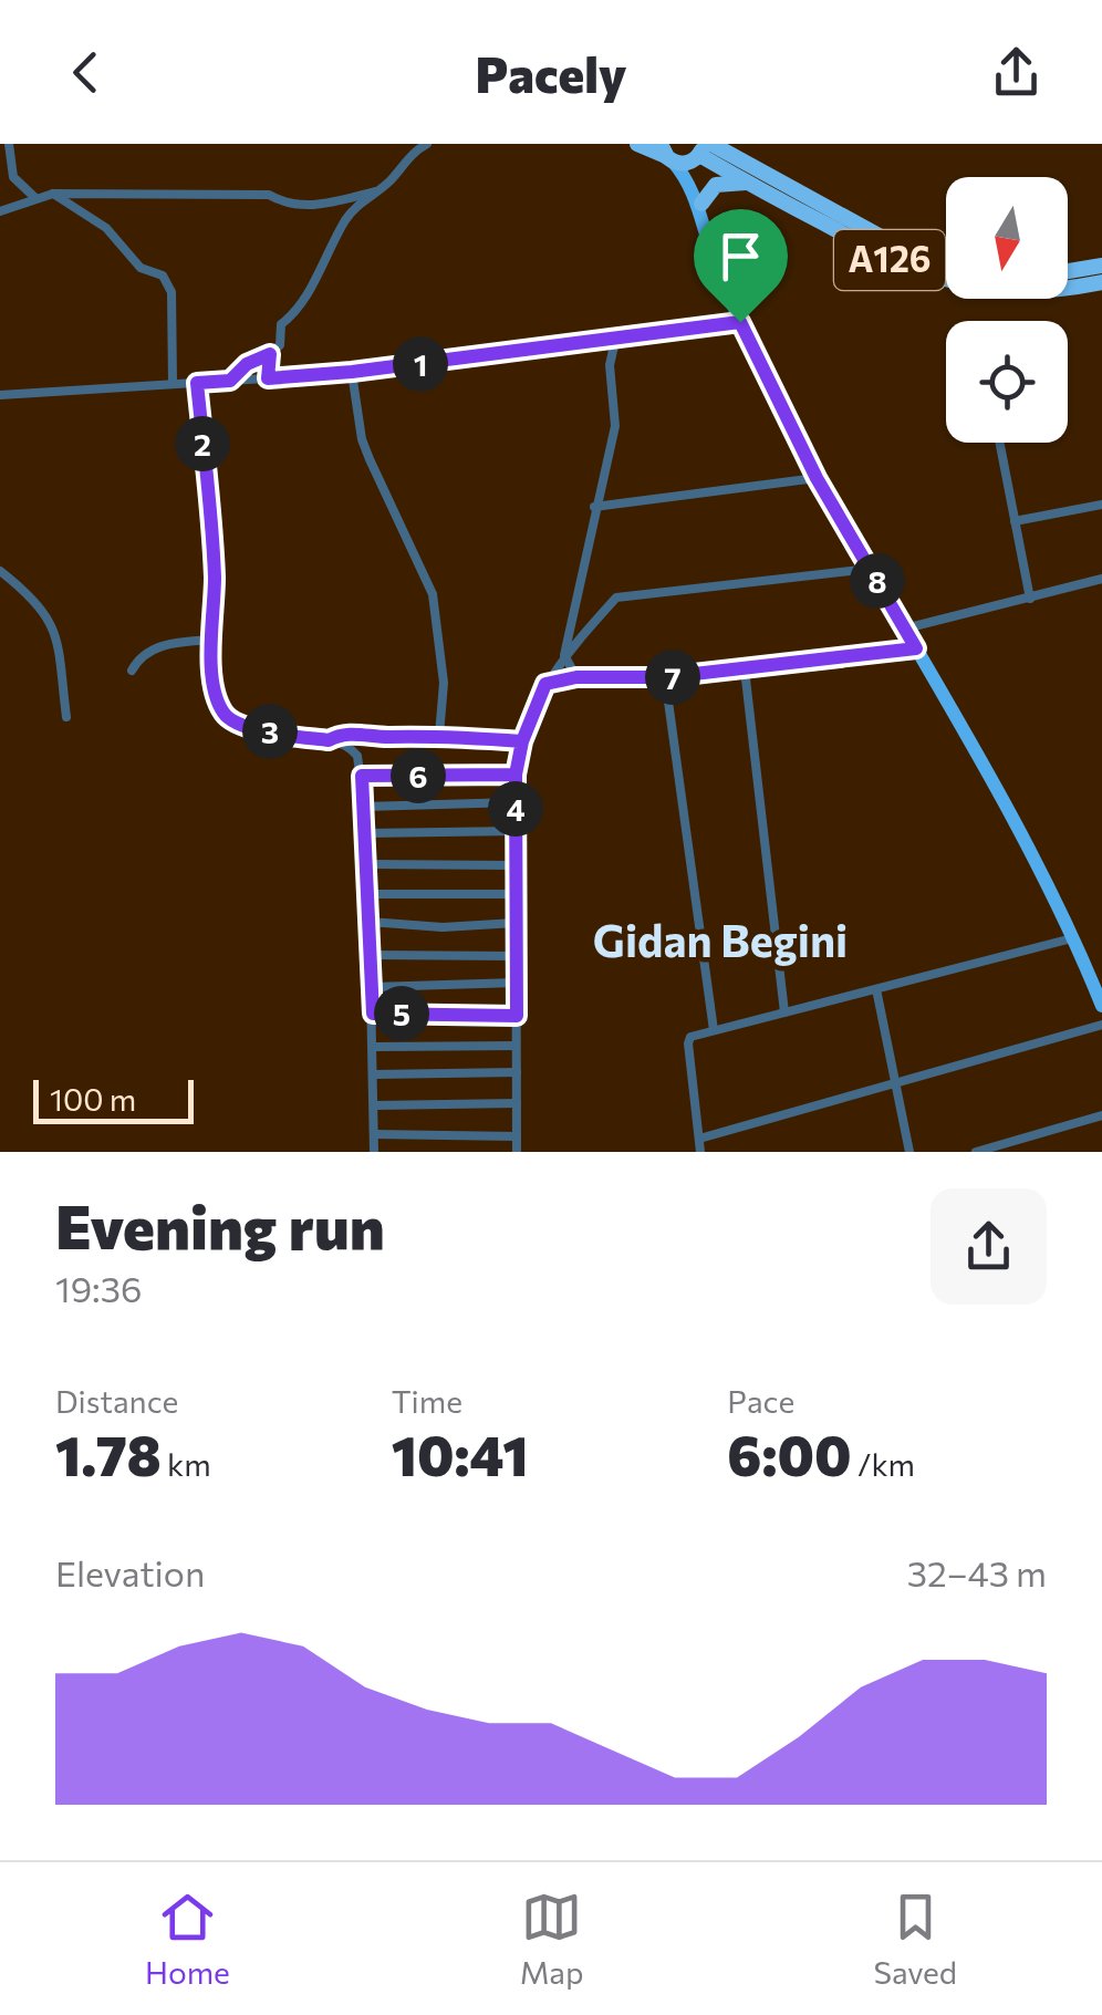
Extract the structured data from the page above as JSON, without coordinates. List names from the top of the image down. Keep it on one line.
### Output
{"streets":{"highway":["A126"]},"districts":["Gidan Begini"],"scale_bar":"100 m","north":"bottom","page":{"header":"Pacely","pins":["1","2","8","7","3","6","4","5"],"scale":"100 m","heading":["Evening run","19:36"],"stats":[["Distance","1.78 km"],["Time","10:41"],["Pace","6:00 /km"]],"chart":["Elevation","32–43 m"],"tabs":["Home","Map","Saved"]}}
